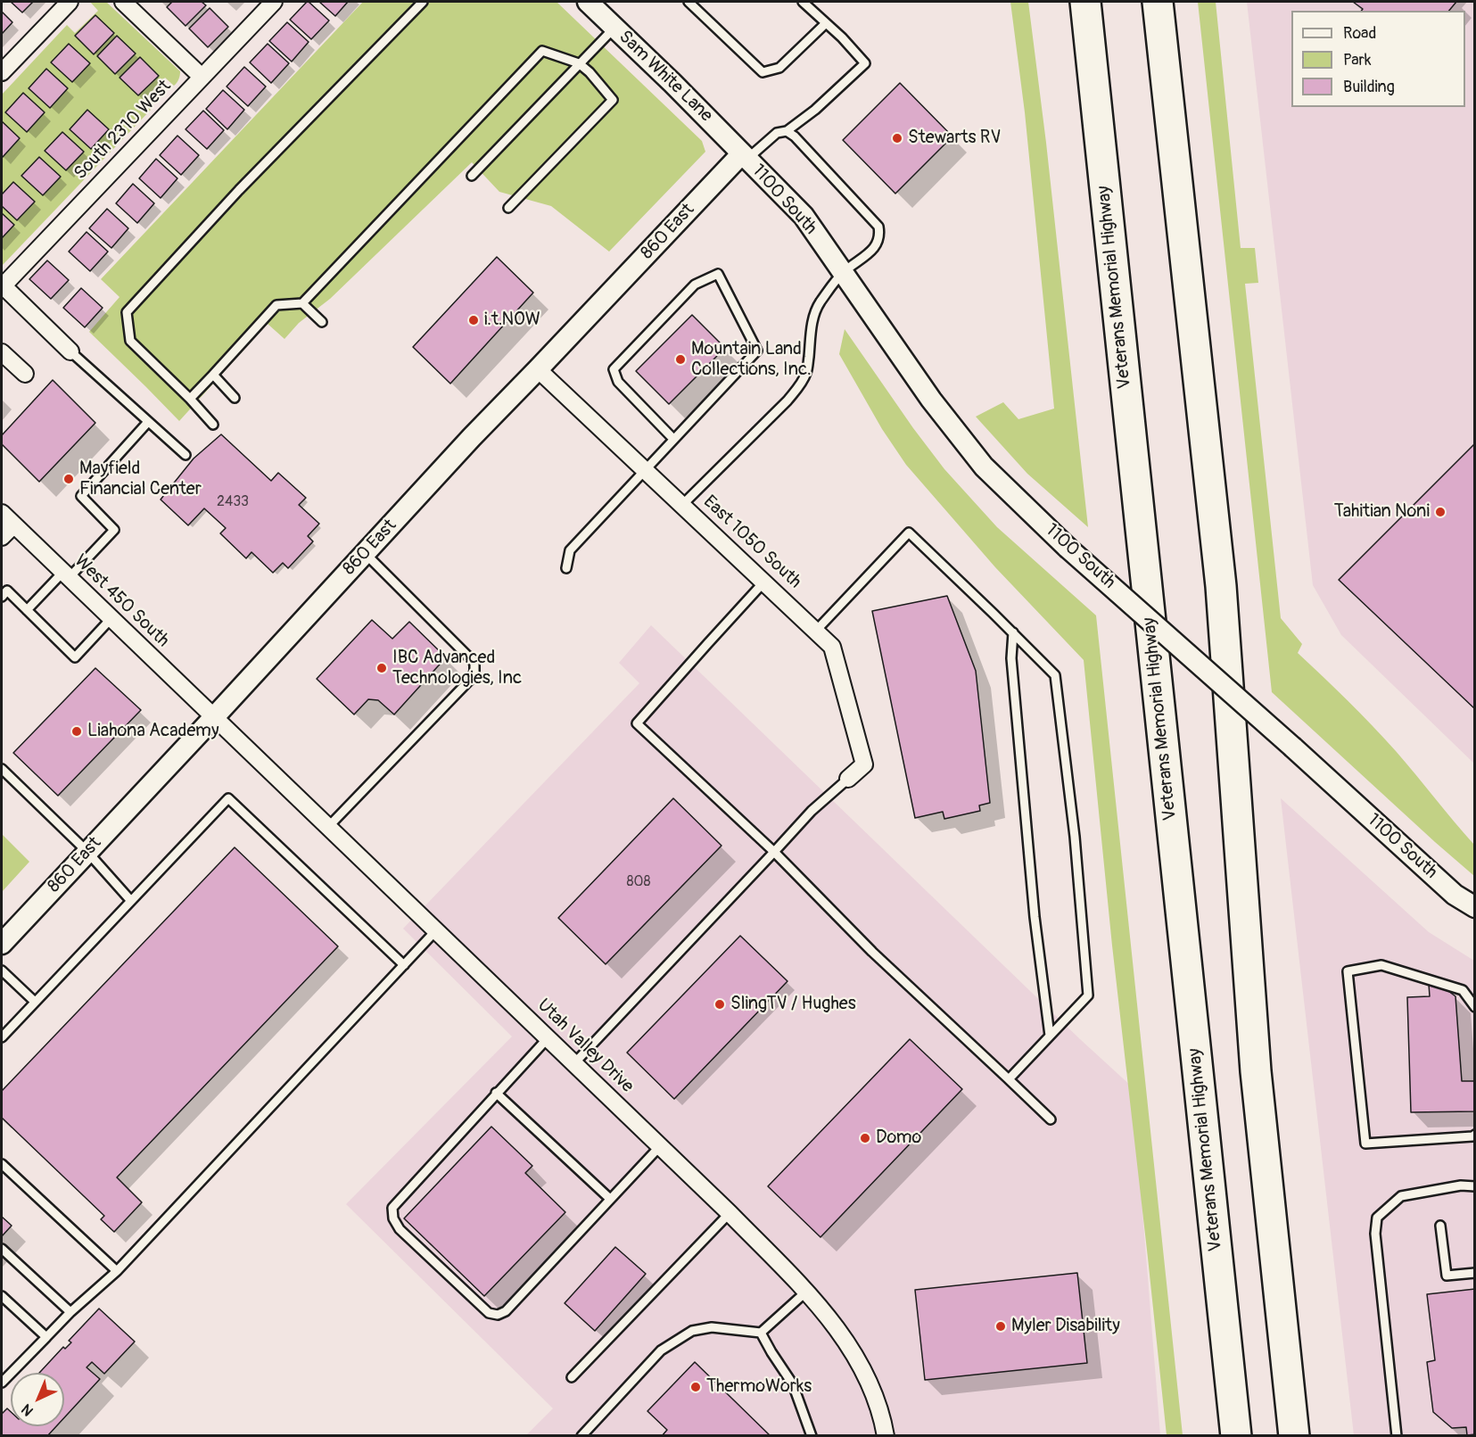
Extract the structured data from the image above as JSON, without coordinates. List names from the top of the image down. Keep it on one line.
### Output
{"streets":{"highway":["Veterans Memorial Highway"],"street":["Sam White Lane","South 2310 West","1100 South","860 East","East 1050 South","West 450 South","Utah Valley Drive"]},"crossings":[["Sam White Lane","1100 South"],["Sam White Lane","860 East"],["1100 South","860 East"],["860 East","East 1050 South"],["860 East","West 450 South"],["860 East","Utah Valley Drive"],["West 450 South","Utah Valley Drive"]],"places":["Stewarts RV","i.t.NOW","Mountain Land Collections, Inc.","Mayfield Financial Center","Tahitian Noni","IBC Advanced Technologies, Inc","Liahona Academy","SlingTV / Hughes","Domo","Myler Disability","ThermoWorks"],"house_numbers":["2433","808"],"legend":["Road","Park","Building"],"north":"bottom left"}
